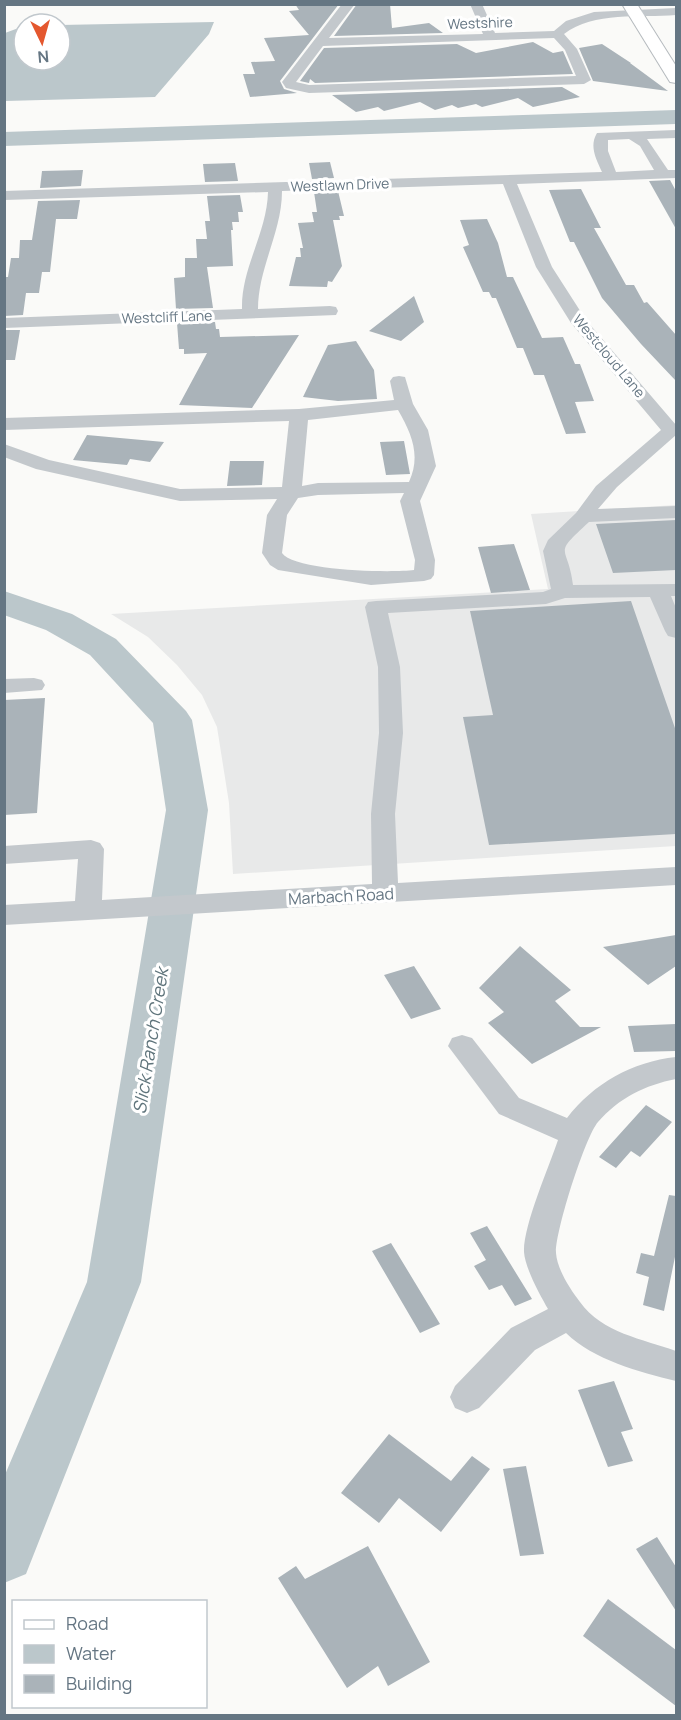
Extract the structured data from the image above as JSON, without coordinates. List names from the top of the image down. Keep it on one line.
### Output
{"streets":{"street":["Westshire","Westlawn Drive","Westcliff Lane","Westcloud Lane","Marbach Road"]},"crossings":[["Westlawn Drive","Westcloud Lane"]],"water":["Slick Ranch Creek"],"legend":["Road","Water","Building"],"north":"bottom"}
